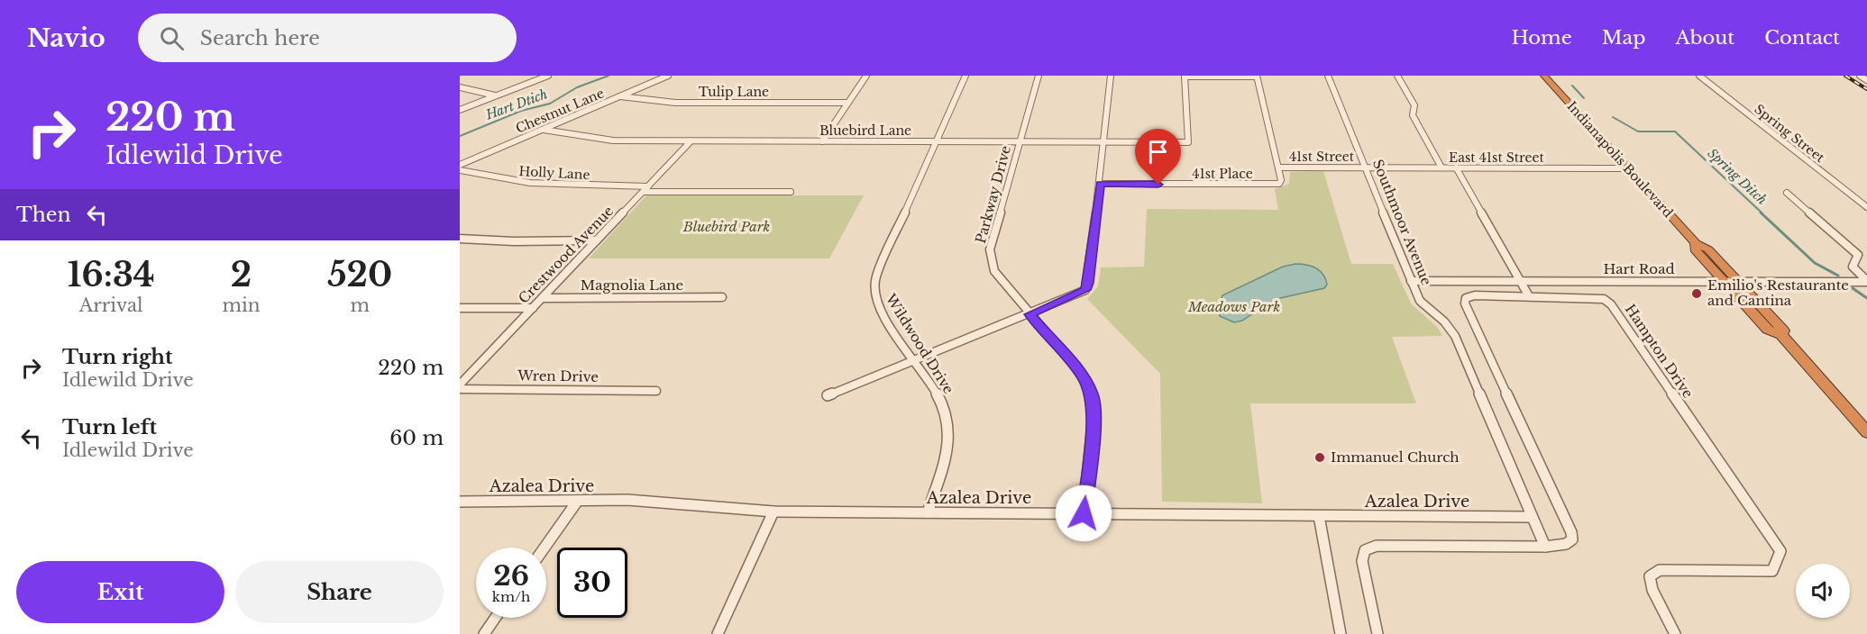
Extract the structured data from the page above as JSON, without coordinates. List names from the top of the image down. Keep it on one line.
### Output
{"streets":{"highway":["Indianapolis Boulevard"],"street":["Tulip Lane","Chestnut Lane","Bluebird Lane","Spring Street","41st Street","East 41st Street","Holly Lane","41st Place","Parkway Drive","Southmoor Avenue","Crestwood Avenue","Hart Road","Magnolia Lane","Wildwood Drive","Hampton Drive","Wren Drive","Azalea Drive"]},"crossings":[["Tulip Lane","Chestnut Lane"],["Chestnut Lane","Bluebird Lane"],["Bluebird Lane","Parkway Drive"],["Bluebird Lane","Crestwood Avenue"],["Bluebird Lane","Wildwood Drive"],["41st Street","East 41st Street"],["41st Street","41st Place"],["41st Street","Southmoor Avenue"],["East 41st Street","Indianapolis Boulevard"],["East 41st Street","Southmoor Avenue"],["Indianapolis Boulevard","Hart Road"],["Holly Lane","Crestwood Avenue"],["Parkway Drive","Azalea Drive"],["Southmoor Avenue","Hart Road"],["Southmoor Avenue","Azalea Drive"],["Crestwood Avenue","Magnolia Lane"],["Wildwood Drive","Azalea Drive"]],"water":["Hart Dtich","Spring Ditch"],"parks":["Bluebird Park","Meadows Park"],"places":["Emilio's Restaurante and Cantina","Immanuel Church"],"page":{"header":"Navio","search":"Search here","nav":["Home","Map","About","Contact"],"turn":["220 m","Idlewild Drive"],"then":"Then","eta":["16:34","Arrival","2","min","520","m"],"list":[{"name":"Turn right","note":"Idlewild Drive","value":"220 m"},{"name":"Turn left","note":"Idlewild Drive","value":"60 m"}],"speed":"26 km/h","limit":"30","buttons":["Exit","Share"]}}
